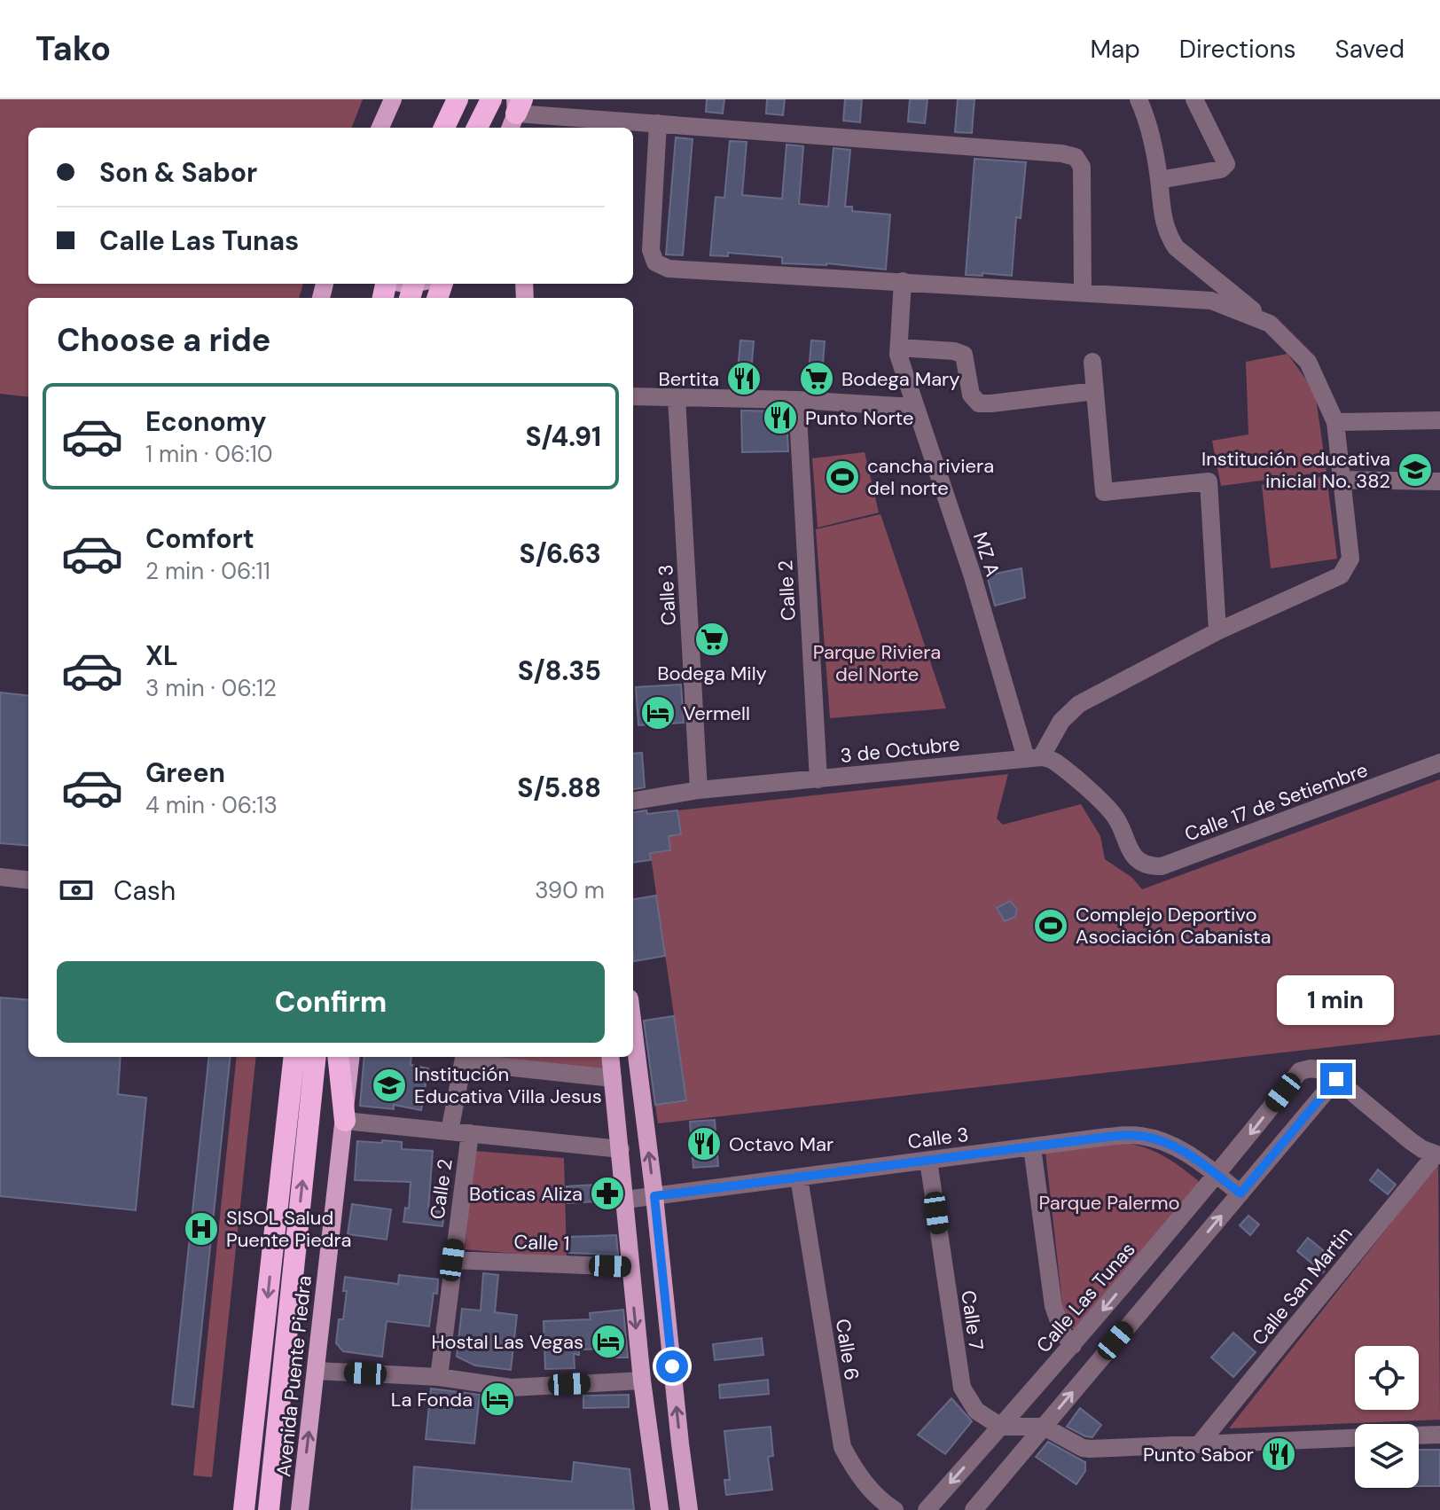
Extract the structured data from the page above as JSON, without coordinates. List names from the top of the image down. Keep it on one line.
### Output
{"streets":{"main road":["Avenida Puente Piedra"],"street":["MZ A","Calle 2","Calle 3","3 de Octubre","Calle 17 de Setiembre","Calle 1","Calle San Martin","Calle Las Tunas","Calle 7","Calle 6"]},"crossings":[["MZ A","3 de Octubre"],["MZ A","Calle 17 de Setiembre"],["Calle 2","3 de Octubre"],["Calle 2","Calle 1"],["Calle 3","3 de Octubre"],["Calle 3","Calle Las Tunas"],["Calle 3","Calle 7"],["Calle 3","Calle 6"],["3 de Octubre","Calle 17 de Setiembre"],["Calle San Martin","Calle Las Tunas"],["Calle Las Tunas","Calle 7"]],"parks":["Parque Riviera del Norte","Parque Palermo"],"places":{"restaurant":["Bertita","Punto Norte","Octavo Mar","Punto Sabor"],"supermarket":["Bodega Mary","Bodega Mily"],"school or university":["Institución educativa inicial No. 382","Institución Educativa Villa Jesus"],"sports":["cancha riviera del norte","Complejo Deportivo Asociación Cabanista"],"hotel":["Vermell","Hostal Las Vegas","La Fonda"],"pharmacy":["Boticas Aliza"],"hospital":["SISOL Salud Puente Piedra"]},"page":{"header":"Tako","nav":["Map","Directions","Saved"],"banner":["Son & Sabor","Calle Las Tunas"],"heading":"Choose a ride","list":[{"name":"Economy","note":"1 min · 06:10","value":"S/4.91"},{"name":"Comfort","note":"2 min · 06:11","value":"S/6.63"},{"name":"XL","note":"3 min · 06:12","value":"S/8.35"},{"name":"Green","note":"4 min · 06:13","value":"S/5.88"}],"pay":["Cash","390 m"],"buttons":"Confirm","bubble":"1 min"}}
